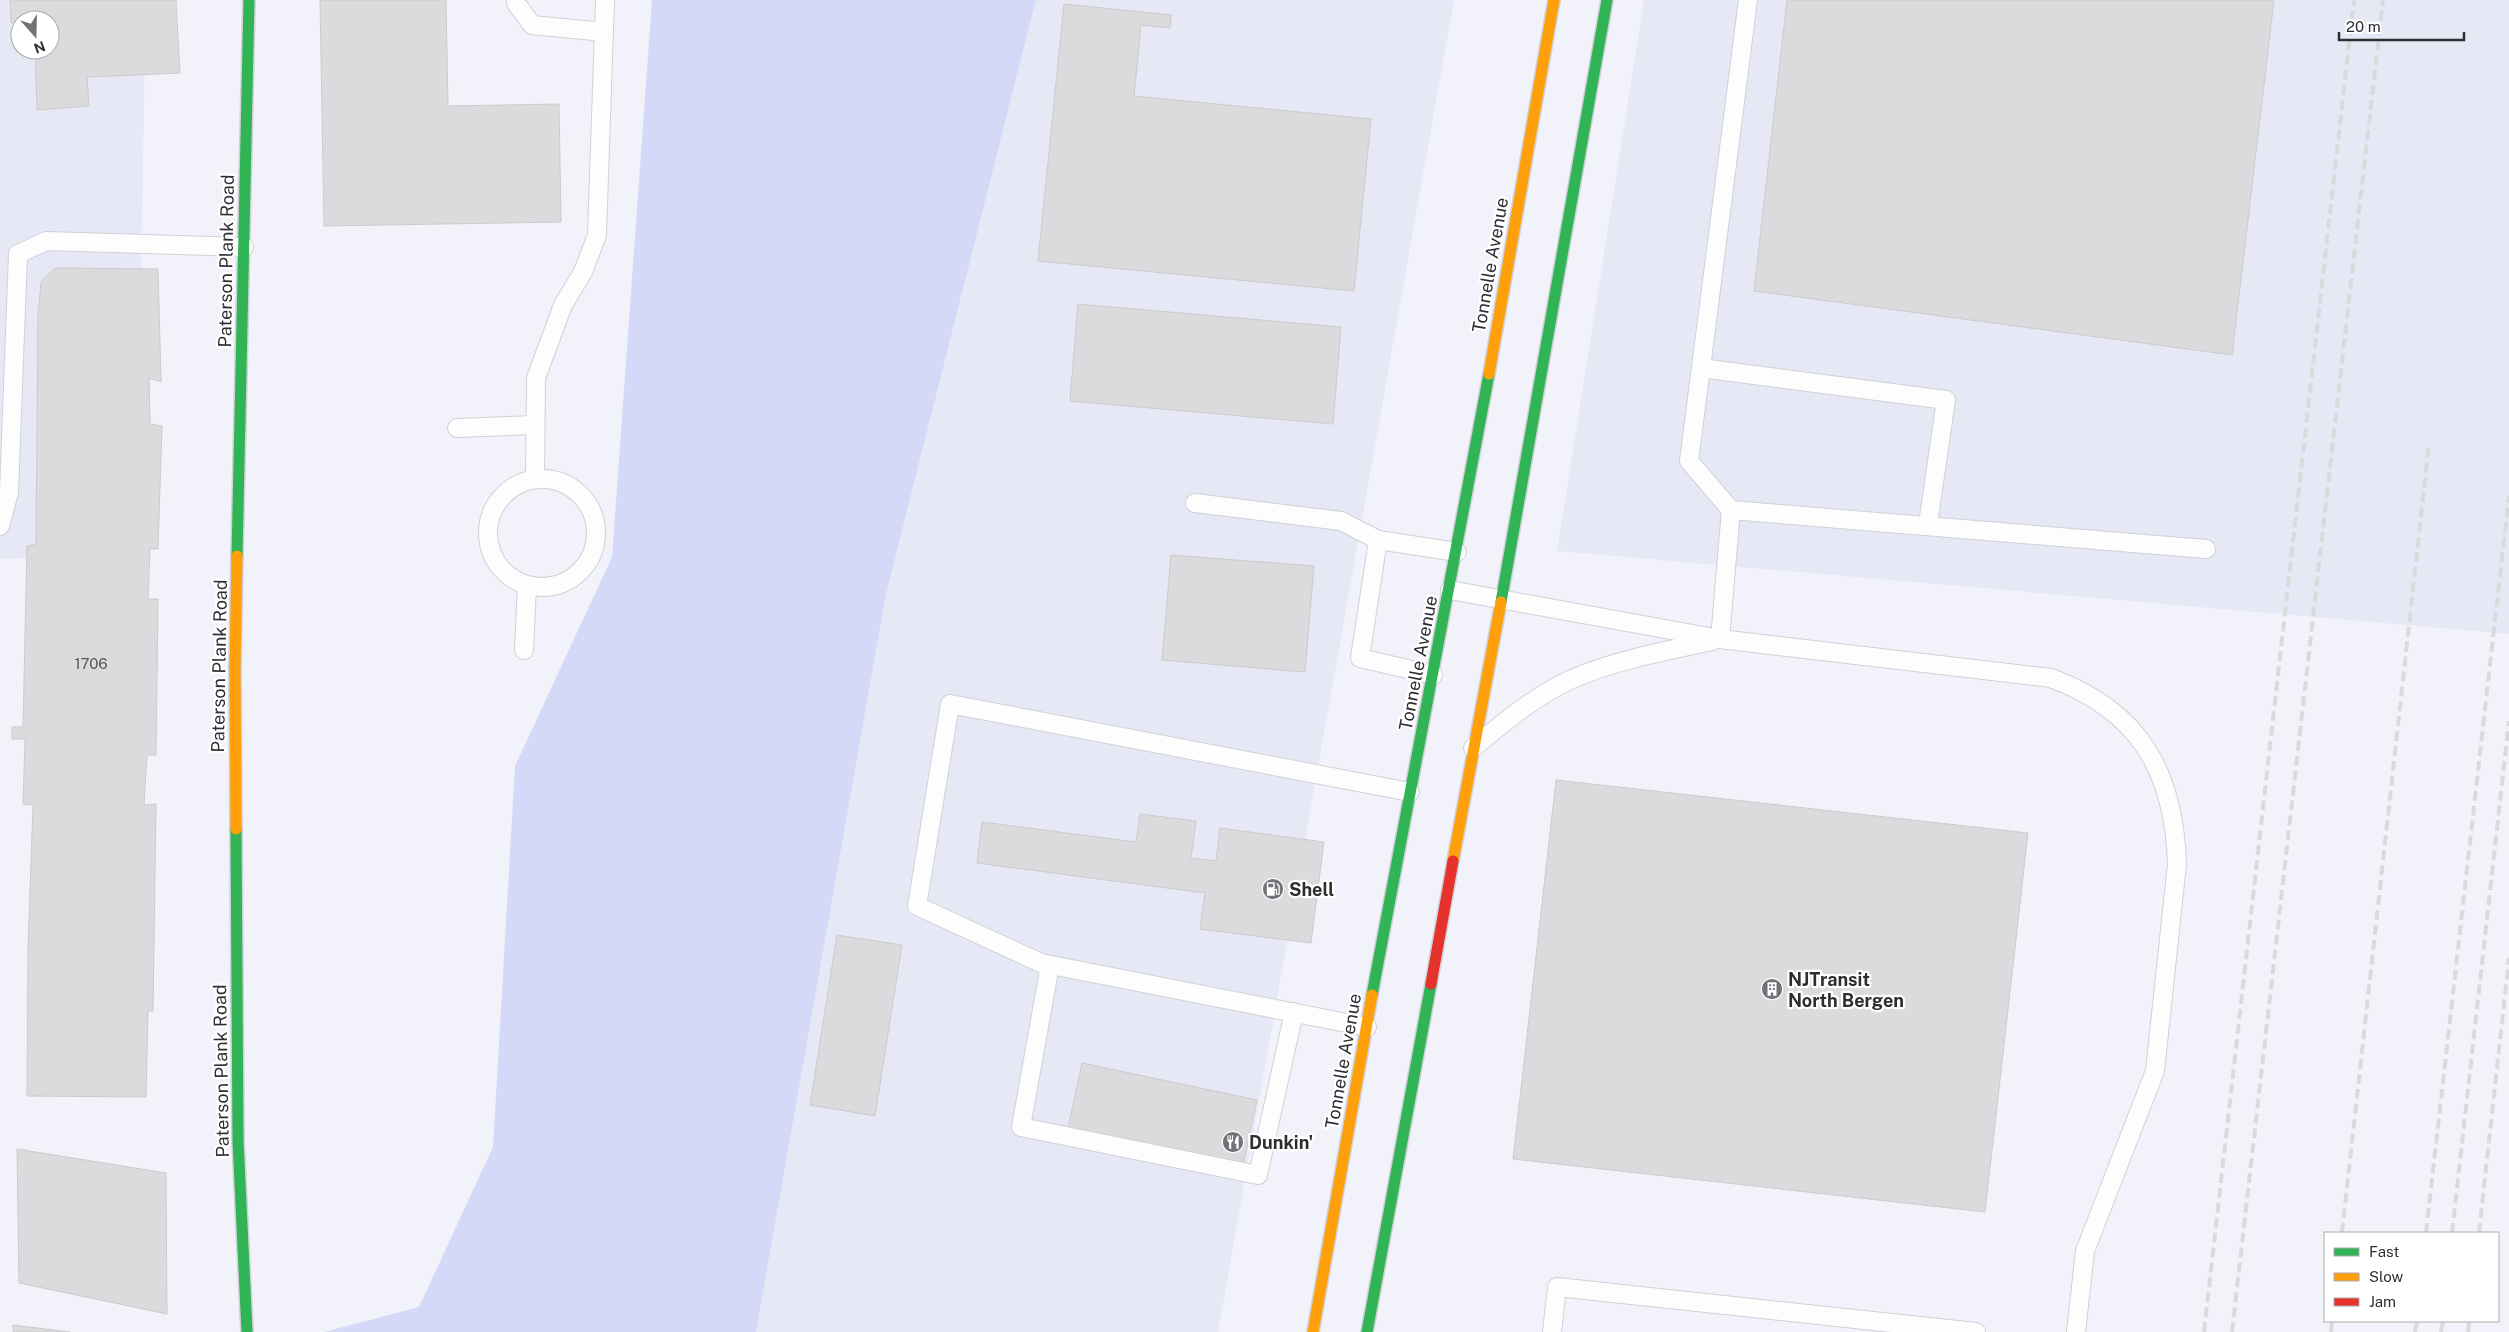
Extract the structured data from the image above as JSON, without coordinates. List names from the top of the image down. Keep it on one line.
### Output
{"streets":{"main road":["Paterson Plank Road","Tonnelle Avenue"]},"places":{"fuel station":["Shell"],"building":["NJTransit North Bergen"],"restaurant":["Dunkin'"]},"house_numbers":["1706"],"legend":["Fast","Slow","Jam"],"scale_bar":"20 m","north":"bottom"}
